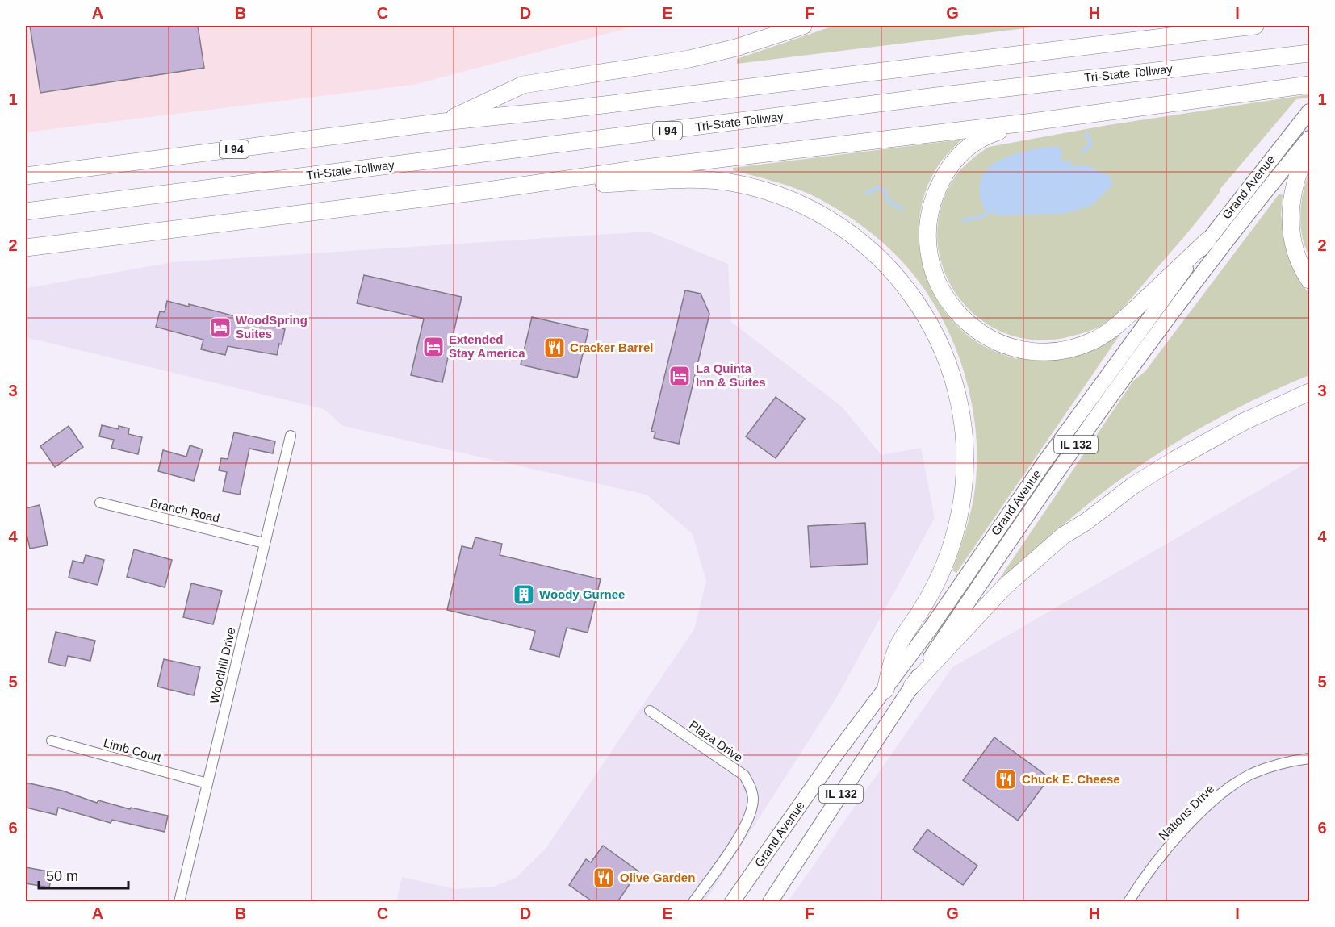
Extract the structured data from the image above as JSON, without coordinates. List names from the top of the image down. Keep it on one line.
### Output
{"streets":{"highway":["Tri-State Tollway","I 94"],"main road":["Grand Avenue","IL 132"],"street":["Branch Road","Woodhill Drive","Plaza Drive","Limb Court","Nations Drive"]},"crossings":[["Branch Road","Woodhill Drive"],["Woodhill Drive","Limb Court"]],"places":{"hotel":["WoodSpring Suites","Extended Stay America","La Quinta Inn & Suites"],"restaurant":["Cracker Barrel","Chuck E. Cheese","Olive Garden"],"building":["Woody Gurnee"]},"scale_bar":"50 m","grid":{"columns":["A","B","C","D","E","F","G","H","I"],"rows":["1","2","3","4","5","6"]}}
